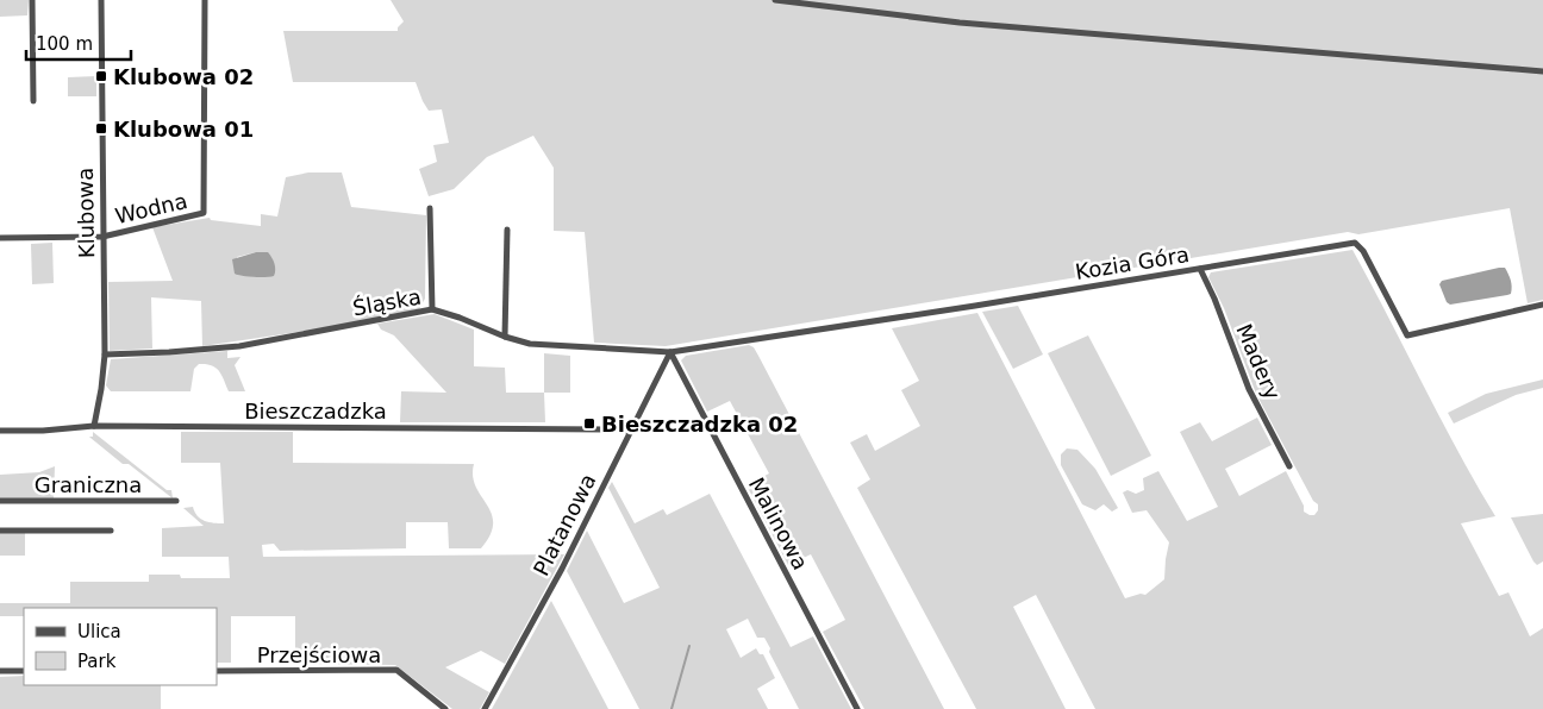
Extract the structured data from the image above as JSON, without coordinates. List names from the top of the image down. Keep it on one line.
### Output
{"streets":{"street":["Wodna","Klubowa","Kozia Góra","Śląska","Madery","Bieszczadzka","Graniczna","Malinowa","Platanowa","Przejściowa"]},"crossings":[["Wodna","Klubowa"],["Klubowa","Śląska"],["Klubowa","Bieszczadzka"],["Kozia Góra","Śląska"],["Kozia Góra","Madery"],["Kozia Góra","Malinowa"],["Kozia Góra","Platanowa"],["Śląska","Malinowa"],["Śląska","Platanowa"],["Bieszczadzka","Platanowa"],["Malinowa","Platanowa"]],"places":{"transit":["Klubowa 02","Klubowa 01","Bieszczadzka 02"]},"legend":["Ulica","Park"],"scale_bar":"100 m"}
